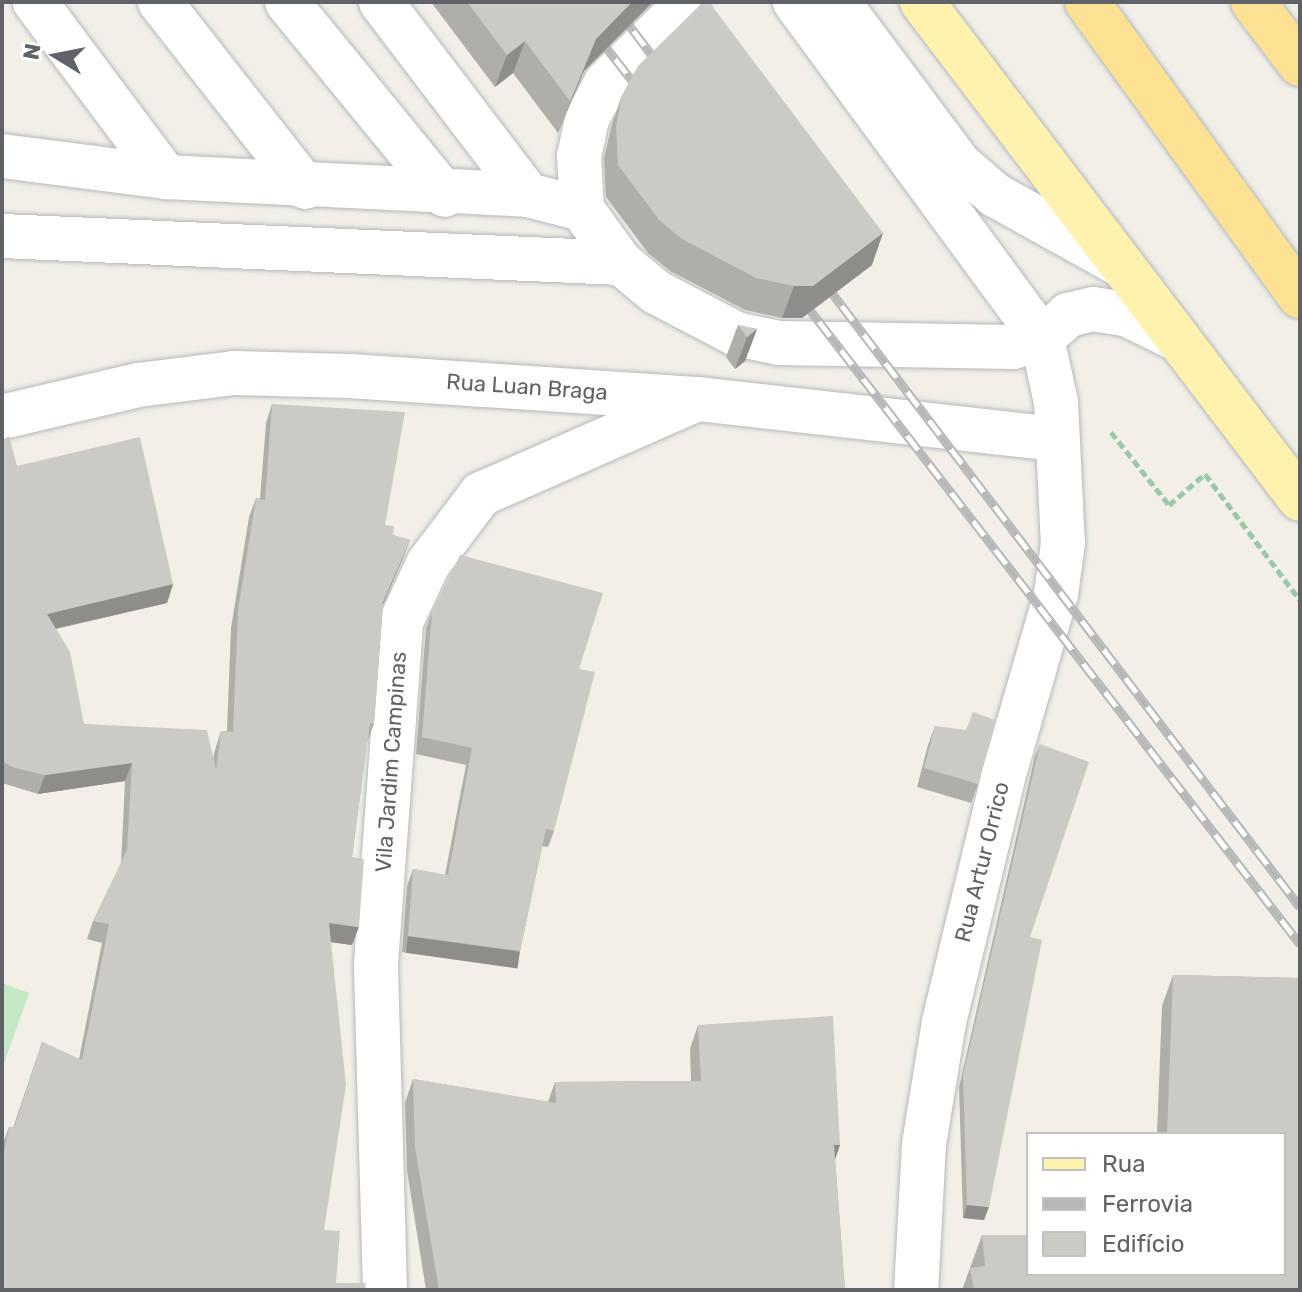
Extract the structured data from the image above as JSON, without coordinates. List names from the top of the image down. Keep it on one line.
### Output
{"streets":{"street":["Rua Luan Braga","Vila Jardim Campinas","Rua Artur Orrico"]},"crossings":[["Rua Luan Braga","Vila Jardim Campinas"],["Rua Luan Braga","Rua Artur Orrico"]],"legend":["Rua","Ferrovia","Edifício"],"north":"left"}
